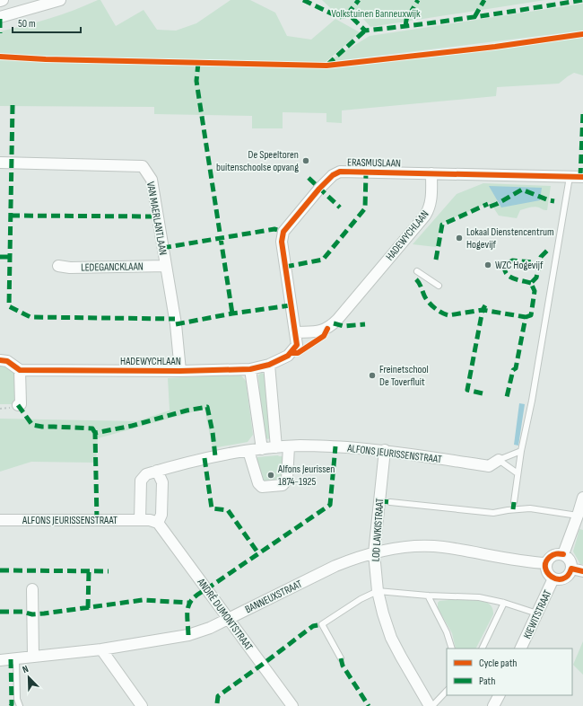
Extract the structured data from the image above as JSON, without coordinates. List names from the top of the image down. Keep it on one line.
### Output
{"streets":{"street":["ERASMUSLAAN","VAN MAERLANTLAAN","HADEWYCHLAAN","LEDEGANCKLAAN","ALFONS JEURISSENSTRAAT","LOD LAVKISTRAAT","BANNEUXSTRAAT","ANDRÉ DUMONTSTRAAT","KIEWITSTRAAT"]},"crossings":[["ERASMUSLAAN","HADEWYCHLAAN"],["VAN MAERLANTLAAN","HADEWYCHLAAN"],["VAN MAERLANTLAAN","LEDEGANCKLAAN"],["ALFONS JEURISSENSTRAAT","LOD LAVKISTRAAT"],["ALFONS JEURISSENSTRAAT","ANDRÉ DUMONTSTRAAT"],["LOD LAVKISTRAAT","BANNEUXSTRAAT"],["BANNEUXSTRAAT","ANDRÉ DUMONTSTRAAT"],["BANNEUXSTRAAT","KIEWITSTRAAT"]],"parks":["Volkstuinen Banneuxwijk"],"places":["De Speeltoren buitenschoolse opvang","Lokaal Dienstencentrum Hogevijf","WZC Hogevijf","Freinetschool De Toverfluit","Alfons Jeurissen 1874-1925"],"legend":["Cycle path","Path"],"scale_bar":"50 m","north":"top left"}
